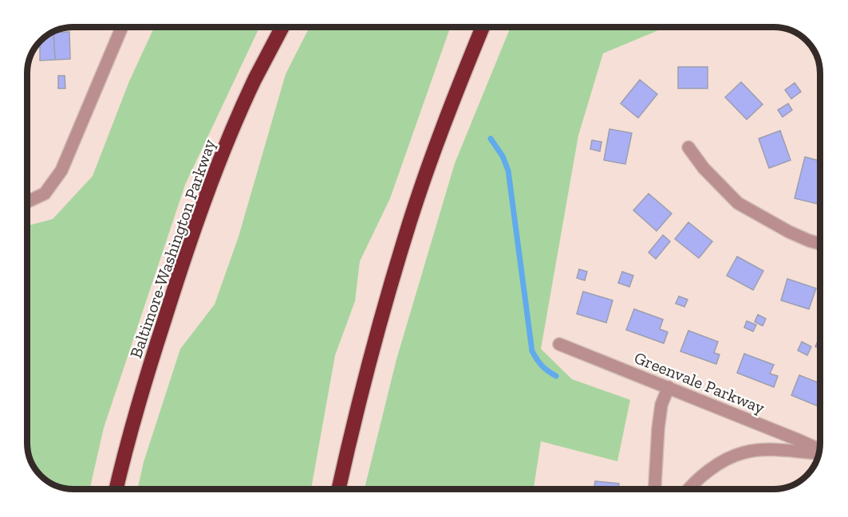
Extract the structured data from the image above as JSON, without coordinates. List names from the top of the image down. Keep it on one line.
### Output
{"streets":{"highway":["Baltimore-Washington Parkway"],"street":["Greenvale Parkway"]}}
